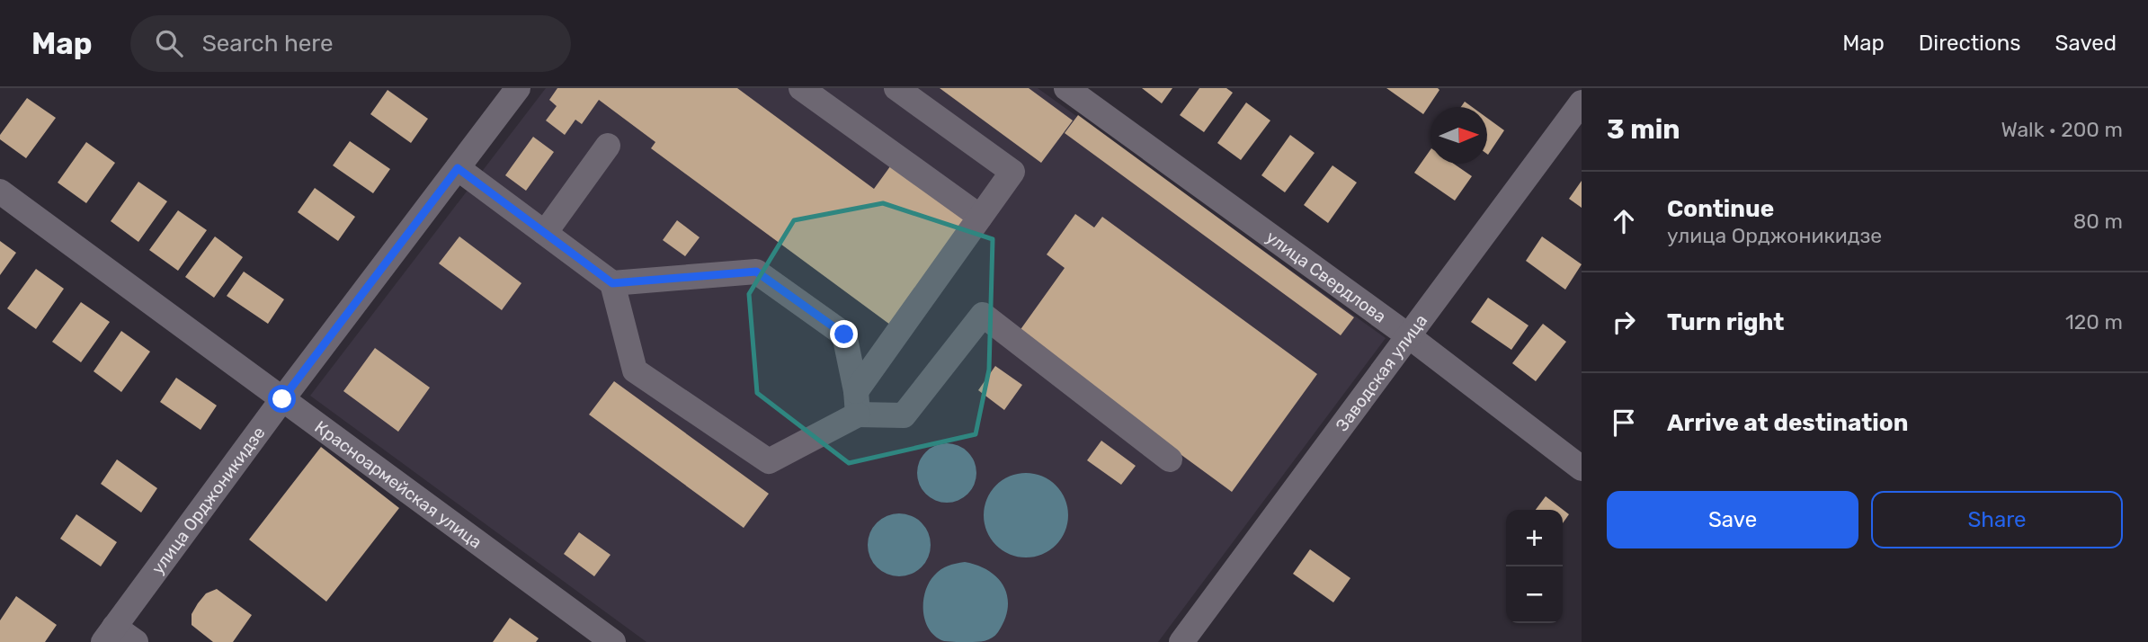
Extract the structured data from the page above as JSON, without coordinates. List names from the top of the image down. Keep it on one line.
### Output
{"streets":{"street":["улица Свердлова","Заводская улица","Красноармейская улица","улица Орджоникидзе"]},"crossings":[["улица Свердлова","Заводская улица"],["Красноармейская улица","улица Орджоникидзе"]],"north":"right","page":{"header":"Map","search":"Search here","nav":["Map","Directions","Saved"],"heading":["3 min","Walk · 200 m"],"list":[["Continue","улица Орджоникидзе","80 m"],["Turn right","120 m"],"Arrive at destination"],"buttons":["Save","Share"],"map_buttons":["+","−"]}}
